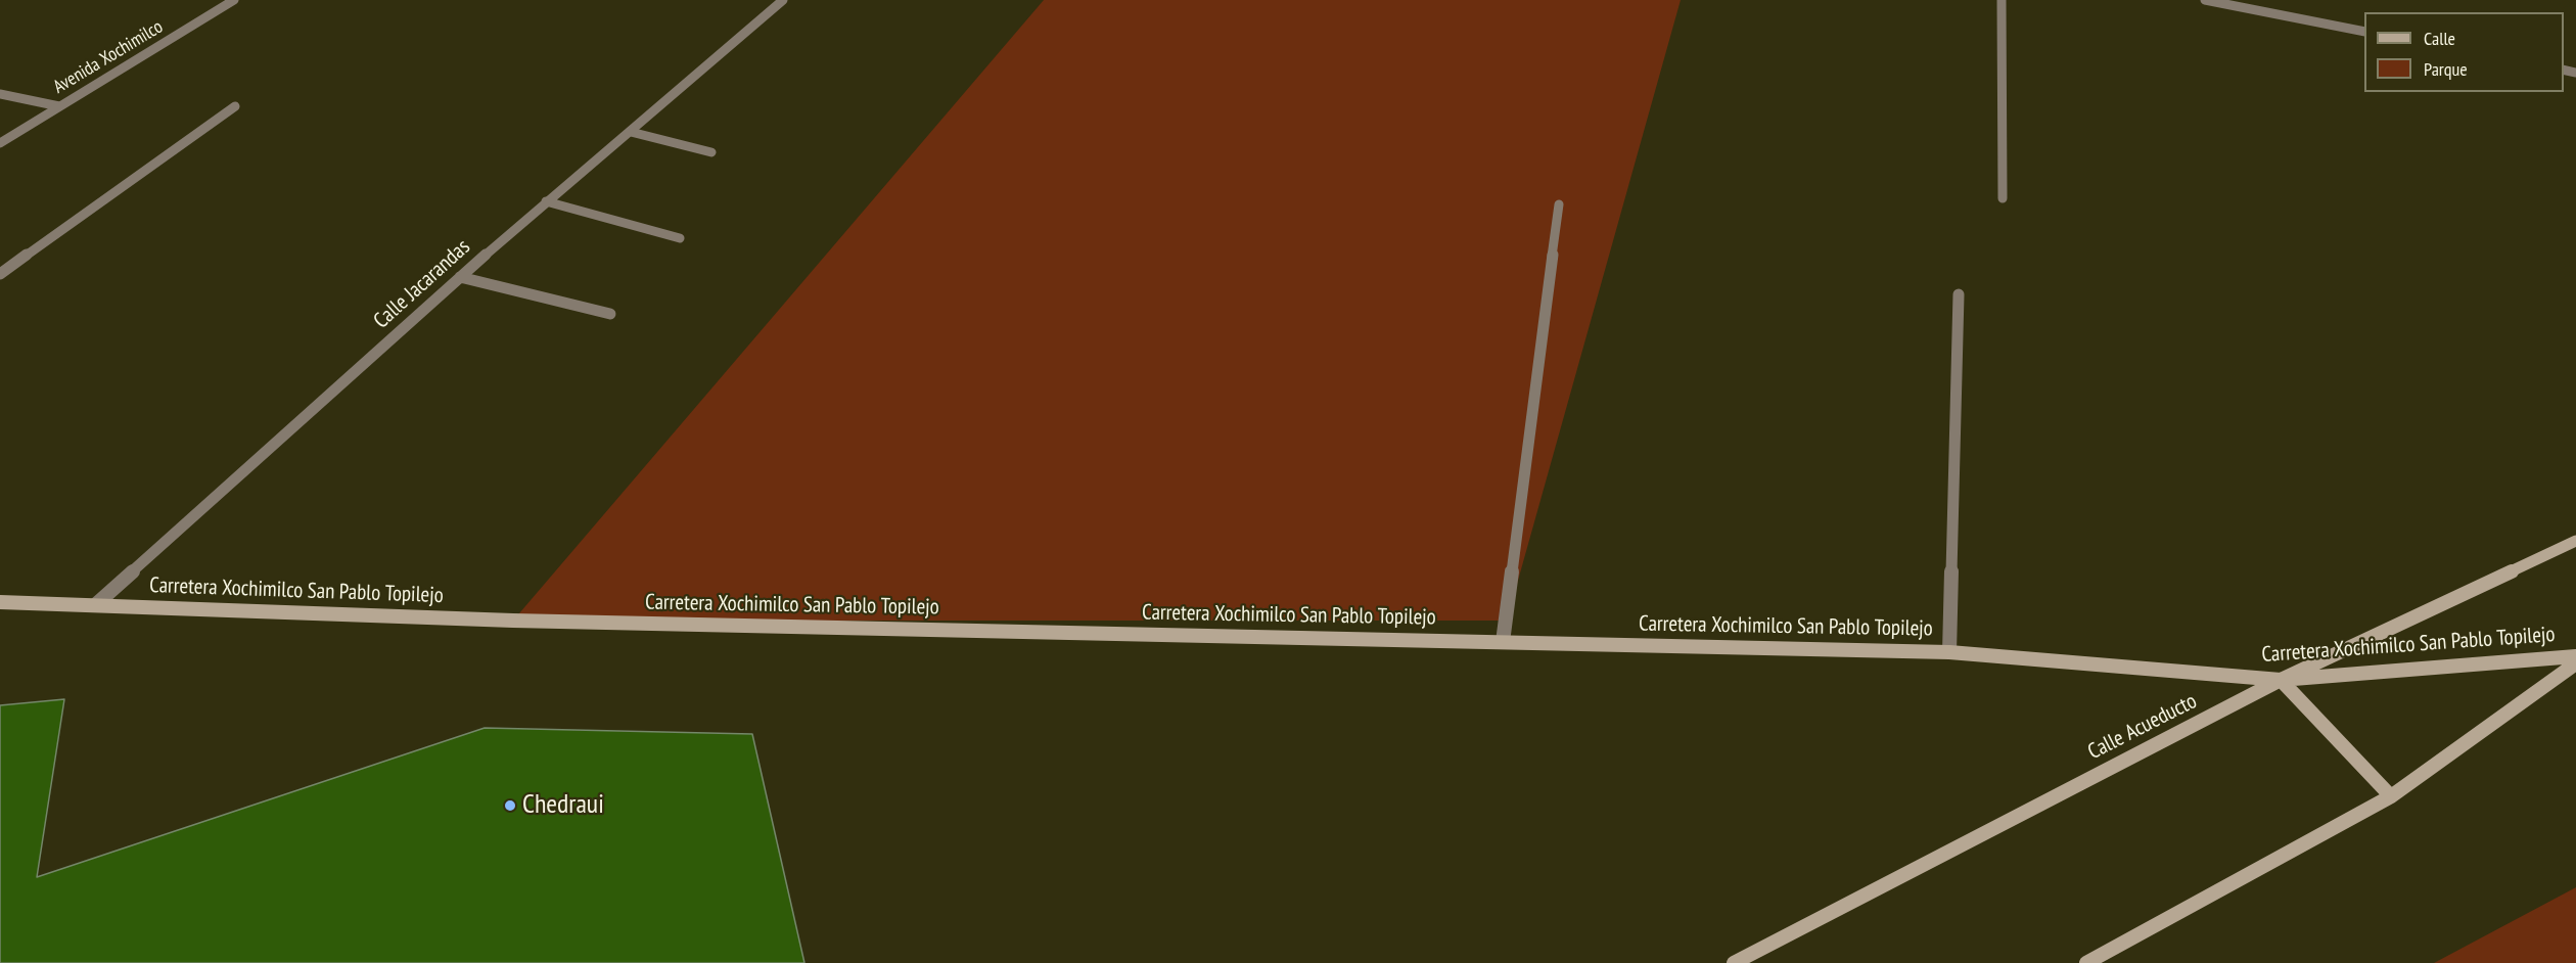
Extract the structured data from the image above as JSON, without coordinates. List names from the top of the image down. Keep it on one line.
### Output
{"streets":{"main road":["Carretera Xochimilco San Pablo Topilejo","Calle Acueducto"],"street":["Avenida Xochimilco","Calle Jacarandas"]},"crossings":[["Calle Jacarandas","Carretera Xochimilco San Pablo Topilejo"],["Carretera Xochimilco San Pablo Topilejo","Calle Acueducto"]],"places":["Chedraui"],"legend":["Calle","Parque"]}
